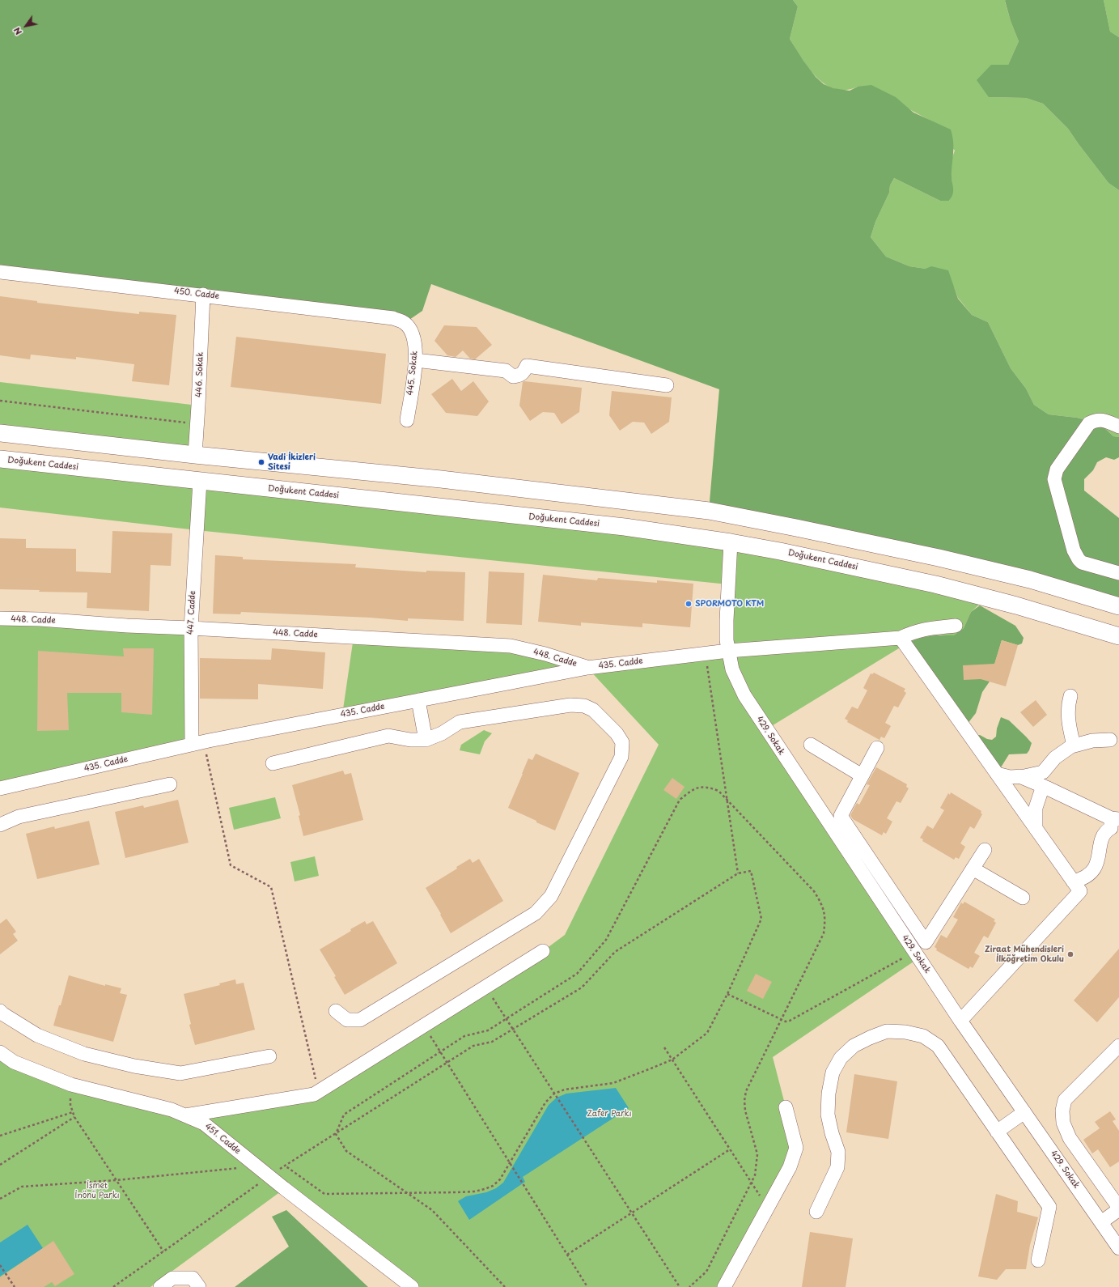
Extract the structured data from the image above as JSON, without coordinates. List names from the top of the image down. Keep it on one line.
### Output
{"streets":{"main road":["Doğukent Caddesi"],"street":["450. Cadde","445. Sokak","446. Sokak","447. Cadde","448. Cadde","435. Cadde","429. Sokak","451. Cadde"]},"crossings":[["450. Cadde","445. Sokak"],["450. Cadde","446. Sokak"],["Doğukent Caddesi","447. Cadde"],["Doğukent Caddesi","429. Sokak"],["447. Cadde","448. Cadde"],["447. Cadde","435. Cadde"],["448. Cadde","435. Cadde"],["435. Cadde","429. Sokak"]],"parks":["Zafer Parkı","İsmet İnönü Parkı"],"places":["Vadi İkizleri Sitesi","SPORMOTO KTM","Ziraat Mühendisleri İlköğretim Okulu"],"north":"bottom left"}
